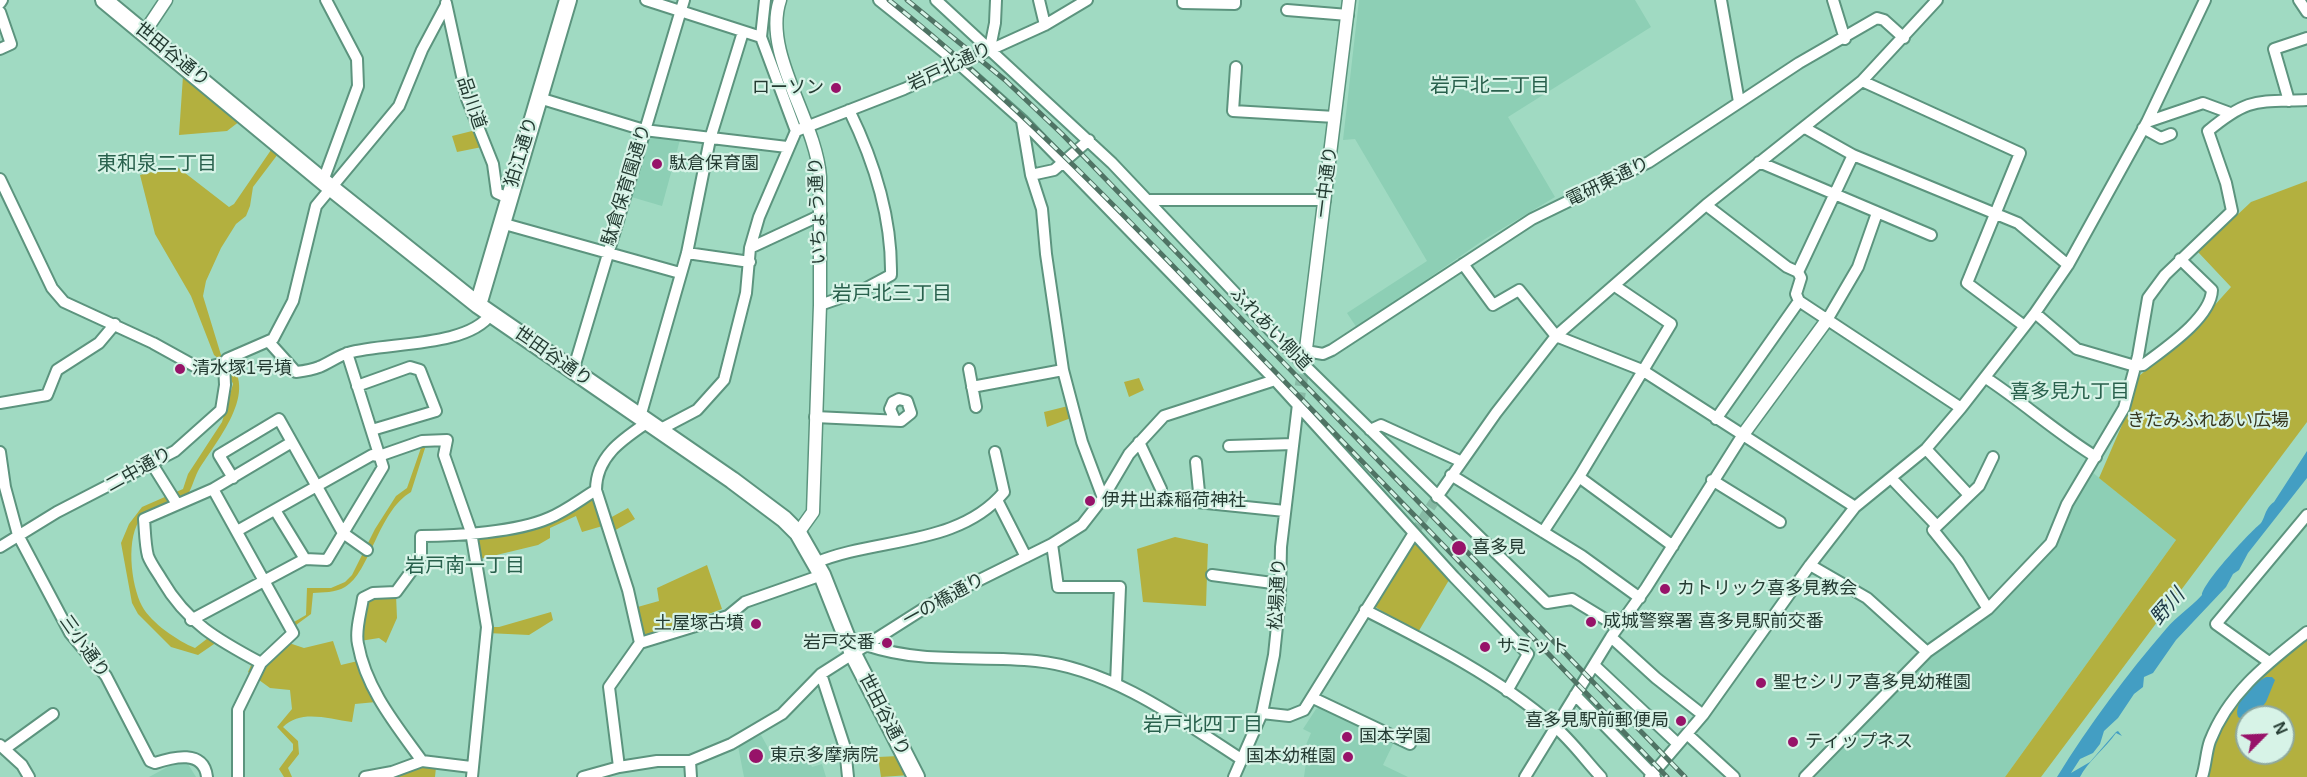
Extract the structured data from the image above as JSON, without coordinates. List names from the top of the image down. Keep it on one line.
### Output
{"streets":{"main road":["世田谷通り","狛江通り"],"street":["岩戸北通り","品川道","一中通り","電研東通り","駄倉保育園通り","いちょう通り","ふれあい側道","二中通り","松場通り","一の橋通り","三小通り"]},"crossings":[["世田谷通り","狛江通り"],["世田谷通り","駄倉保育園通り"],["世田谷通り","いちょう通り"],["世田谷通り","一の橋通り"],["岩戸北通り","いちょう通り"],["岩戸北通り","ふれあい側道"],["品川道","狛江通り"],["一中通り","電研東通り"],["一中通り","ふれあい側道"],["ふれあい側道","松場通り"],["ふれあい側道","一の橋通り"],["二中通り","三小通り"]],"districts":["岩戸北二丁目","東和泉二丁目","岩戸北三丁目","喜多見九丁目","岩戸南一丁目","岩戸北四丁目"],"water":["野川"],"parks":["きたみふれあい広場"],"places":["ローソン","駄倉保育園","清水塚1号墳","伊井出森稲荷神社","喜多見","カトリック喜多見教会","成城警察署 喜多見駅前交番","土屋塚古墳","岩戸交番","サミット","聖セシリア喜多見幼稚園","喜多見駅前郵便局","国本学園","ティップネス","東京多摩病院","国本幼稚園"],"north":"top right"}
